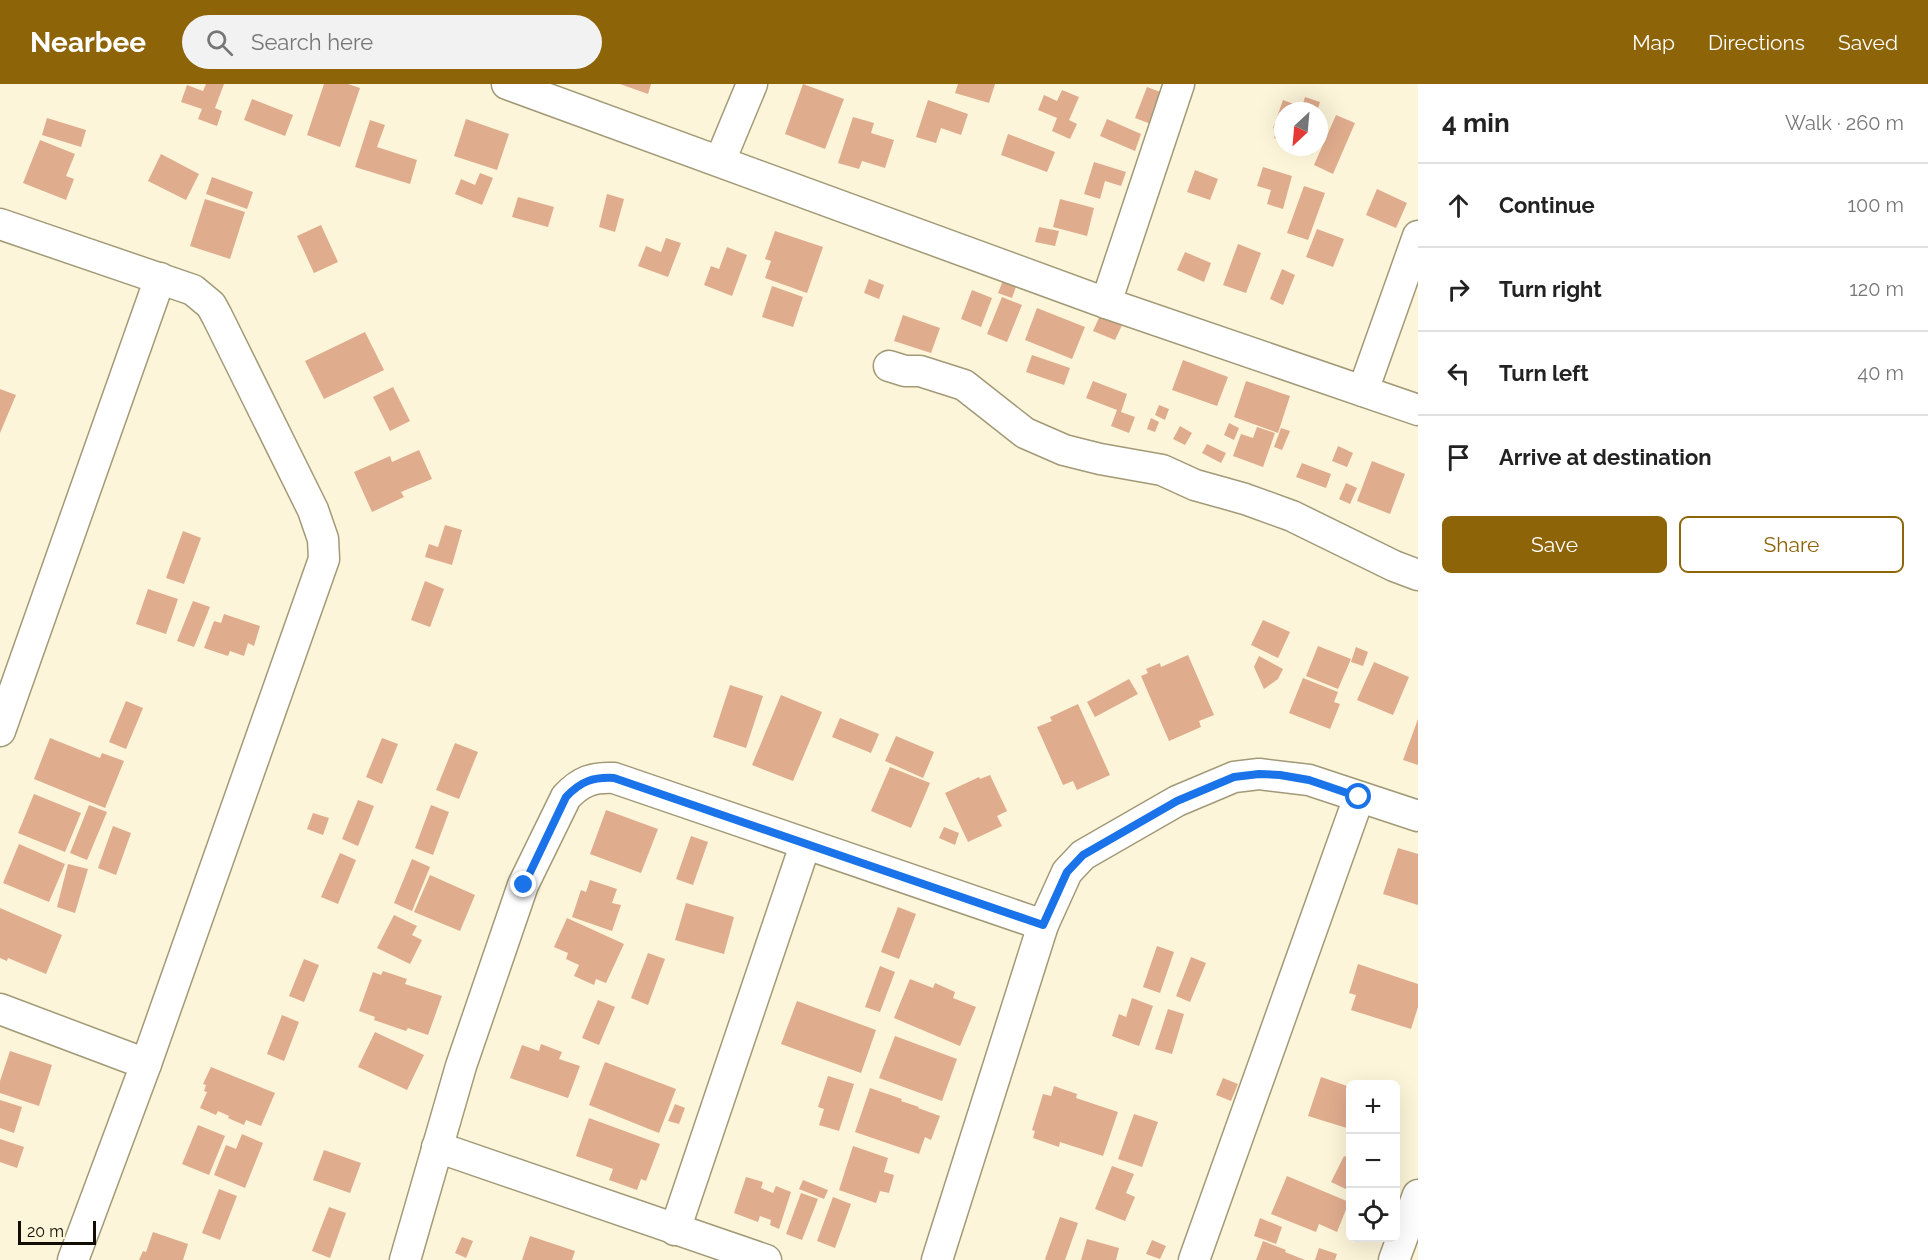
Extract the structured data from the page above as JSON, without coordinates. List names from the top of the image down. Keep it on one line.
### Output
{"scale_bar":"20 m","north":"bottom left","page":{"header":"Nearbee","search":"Search here","nav":["Map","Directions","Saved"],"heading":["4 min","Walk · 260 m"],"list":[["Continue","100 m"],["Turn right","120 m"],["Turn left","40 m"],"Arrive at destination"],"buttons":["Save","Share"],"map_buttons":["+","−"],"scale":"20 m"}}
